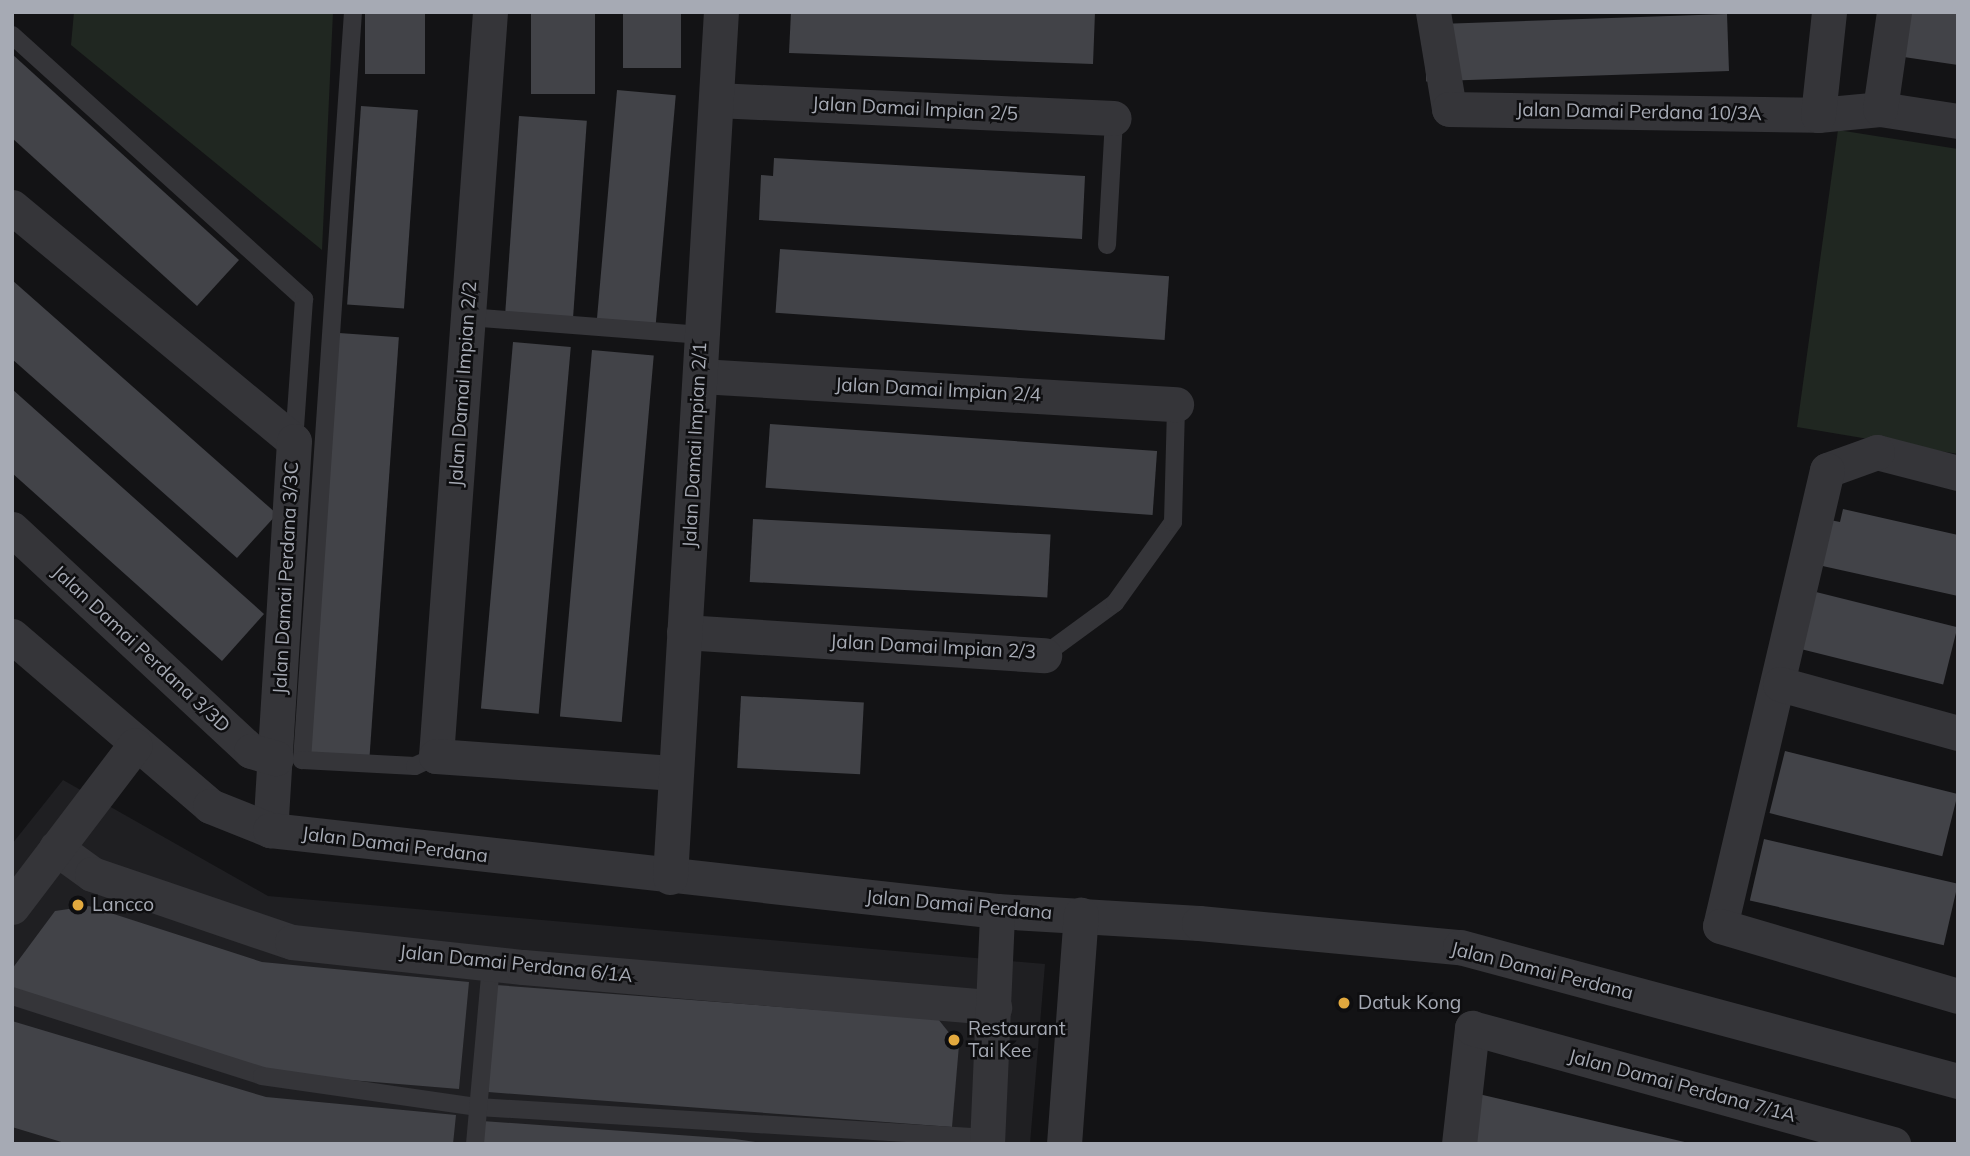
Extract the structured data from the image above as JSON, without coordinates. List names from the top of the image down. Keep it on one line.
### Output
{"streets":{"street":["Jalan Damai Impian 2/5","Jalan Damai Perdana 10/3A","Jalan Damai Impian 2/2","Jalan Damai Impian 2/4","Jalan Damai Impian 2/1","Jalan Damai Perdana 3/3C","Jalan Damai Impian 2/3","Jalan Damai Perdana 3/3D","Jalan Damai Perdana","Jalan Damai Perdana 6/1A","Jalan Damai Perdana 7/1A"]},"crossings":[["Jalan Damai Impian 2/5","Jalan Damai Impian 2/1"],["Jalan Damai Impian 2/4","Jalan Damai Impian 2/1"],["Jalan Damai Impian 2/4","Jalan Damai Impian 2/3"],["Jalan Damai Impian 2/1","Jalan Damai Impian 2/3"],["Jalan Damai Impian 2/1","Jalan Damai Perdana"],["Jalan Damai Perdana 3/3C","Jalan Damai Perdana 3/3D"],["Jalan Damai Perdana 3/3C","Jalan Damai Perdana"]],"places":["Lancco","Datuk Kong","Restaurant Tai Kee"]}
